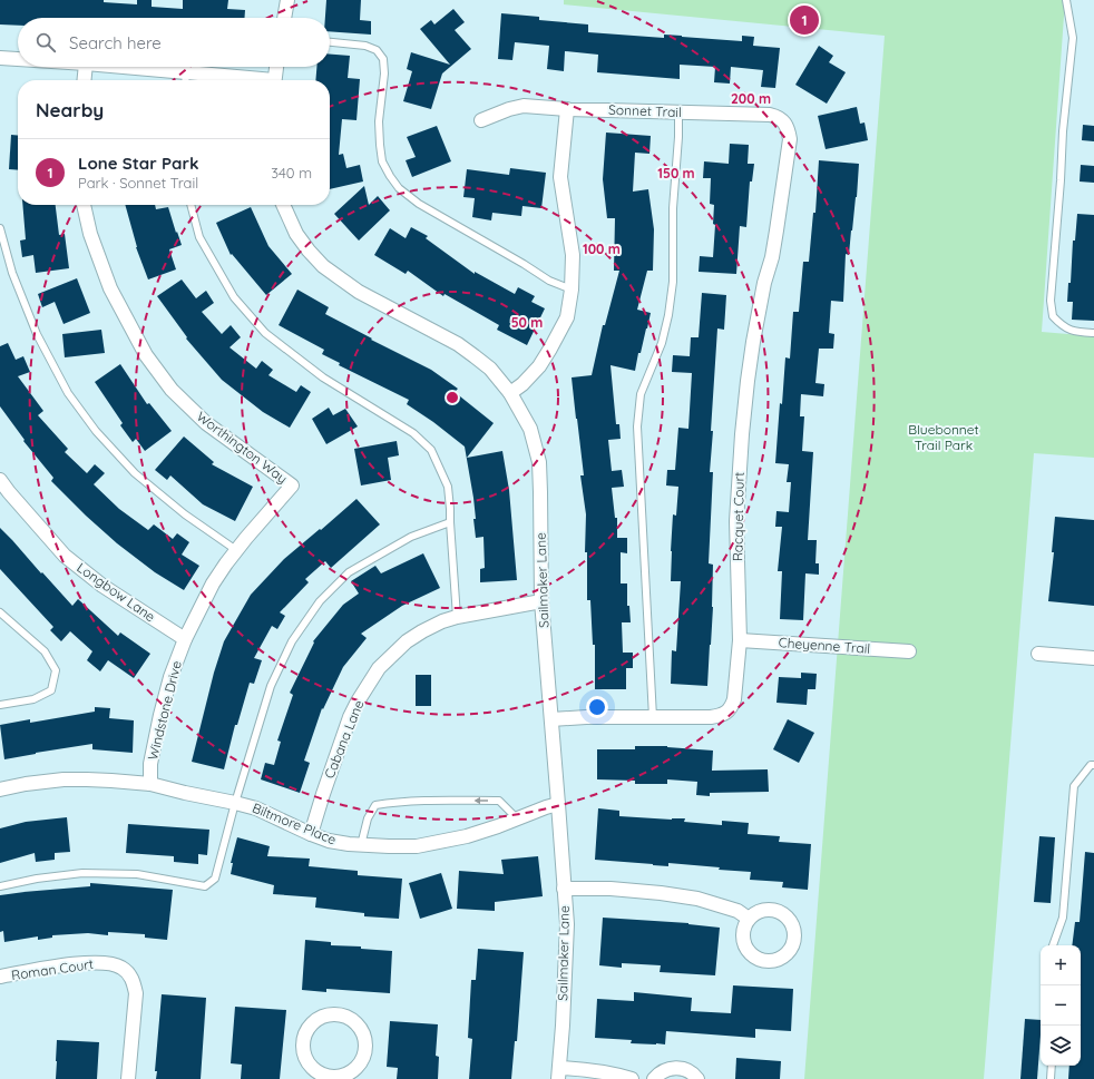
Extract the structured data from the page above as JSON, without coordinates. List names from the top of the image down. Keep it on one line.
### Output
{"streets":{"street":["Sonnet Trail","Worthington Way","Racquet Court","Sailmaker Lane","Longbow Lane","Cheyenne Trail","Windstone Drive","Cabana Lane","Biltmore Place","Roman Court"]},"crossings":[["Sonnet Trail","Racquet Court"],["Worthington Way","Windstone Drive"],["Racquet Court","Sailmaker Lane"],["Racquet Court","Cheyenne Trail"],["Sailmaker Lane","Cabana Lane"],["Sailmaker Lane","Biltmore Place"],["Longbow Lane","Windstone Drive"],["Windstone Drive","Biltmore Place"],["Cabana Lane","Biltmore Place"]],"parks":["Bluebonnet Trail Park"],"page":{"pins":"1","search":"Search here","heading":"Nearby","list":[{"mark":"1","name":"Lone Star Park","note":"Park · Sonnet Trail","value":"340 m"}],"map_buttons":["+","−"]},"rings":["200 m","150 m","100 m","50 m"]}
